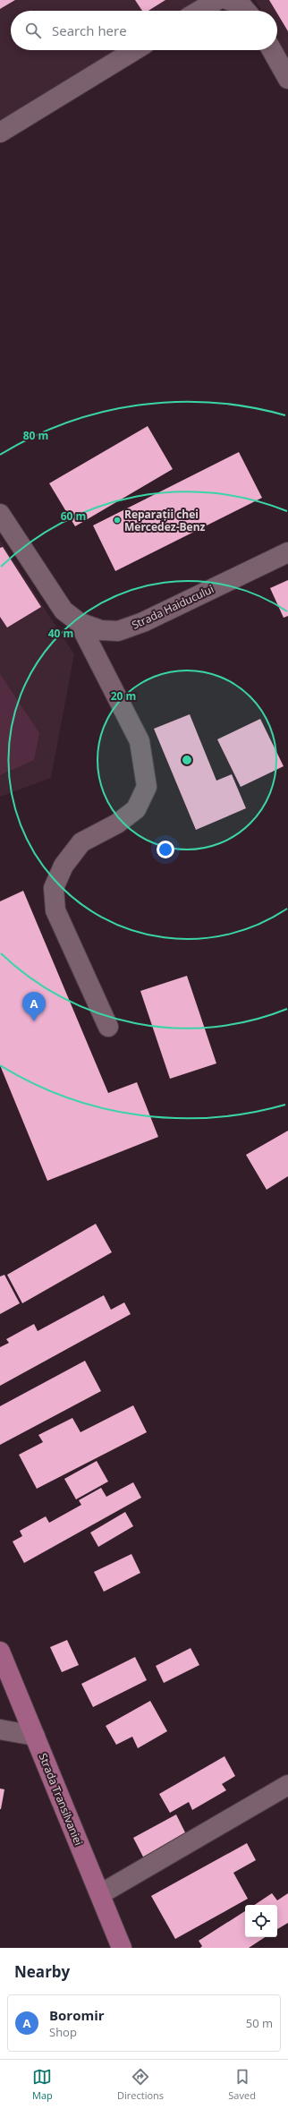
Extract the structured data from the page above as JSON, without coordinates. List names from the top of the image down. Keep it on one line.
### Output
{"streets":{"main road":["Strada Transilvaniei"],"street":["Strada Haiducului"]},"places":["Reparații chei Mercedez-Benz"],"page":{"search":"Search here","pins":"A","heading":"Nearby","list":[{"mark":"A","name":"Boromir","note":"Shop","value":"50 m"}],"nav":["Map","Directions","Saved"]},"rings":["80 m","60 m","40 m","20 m"]}
